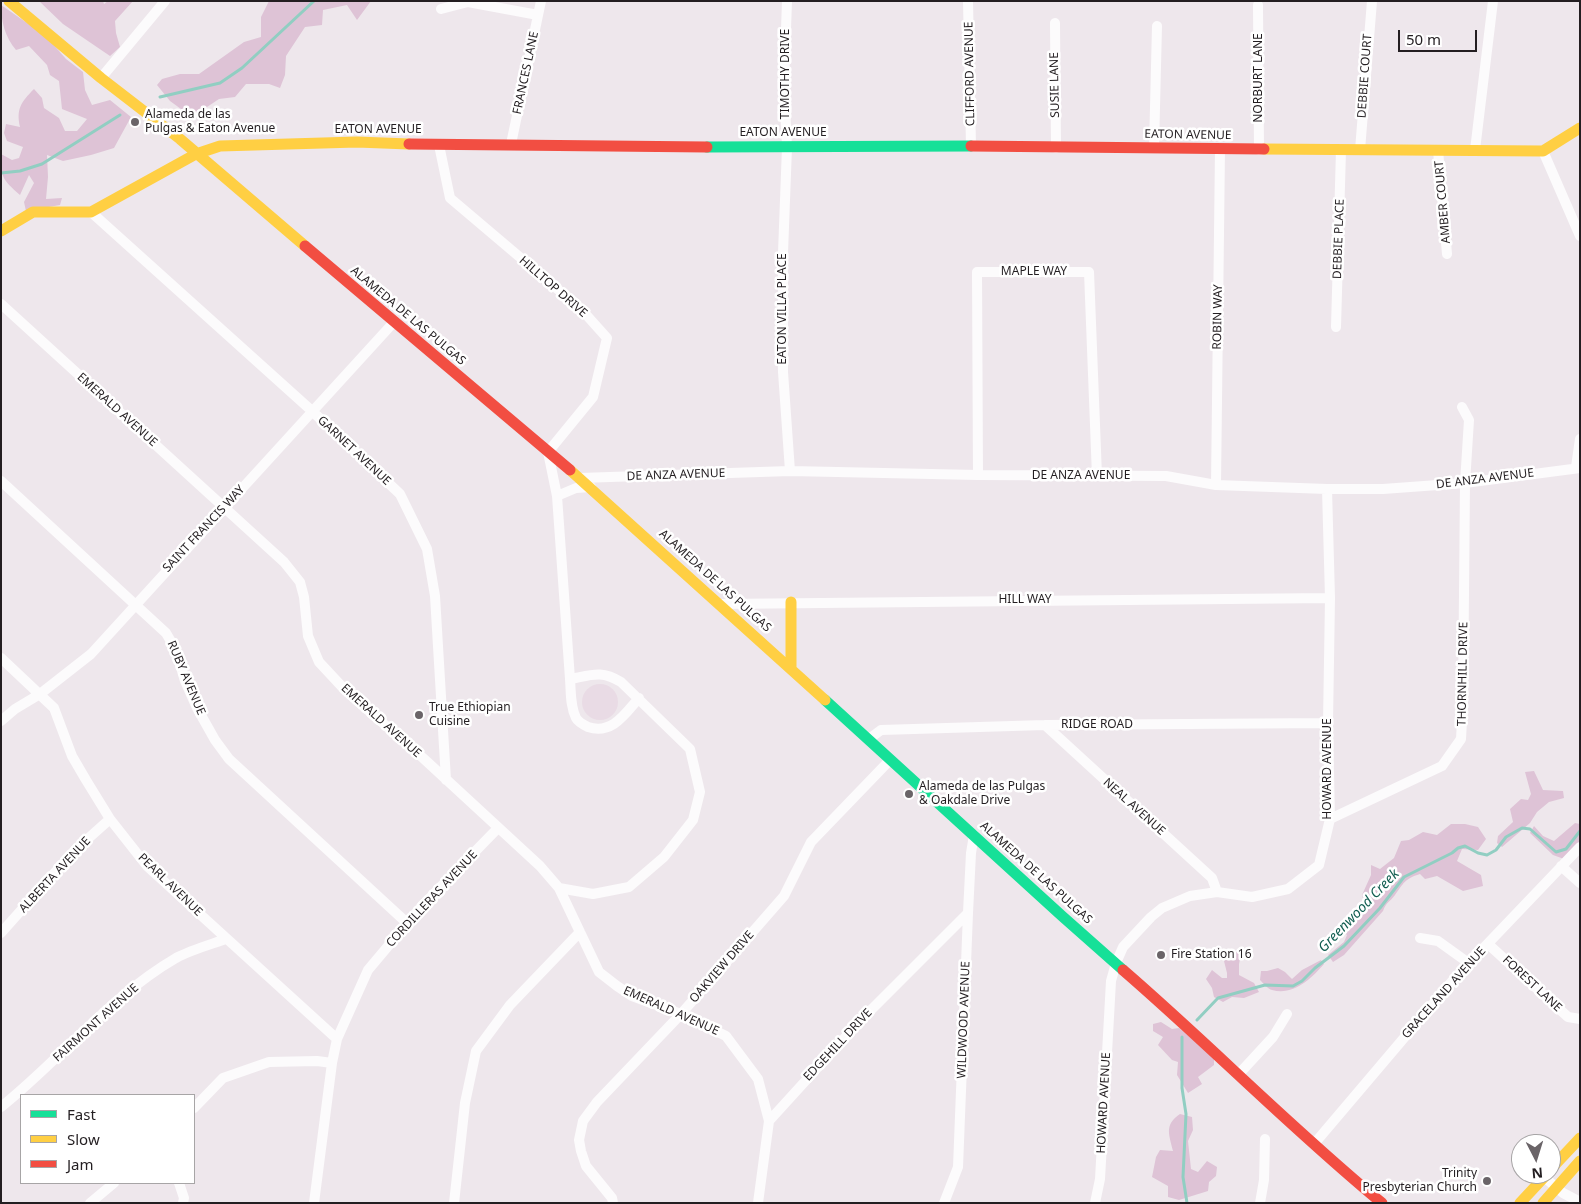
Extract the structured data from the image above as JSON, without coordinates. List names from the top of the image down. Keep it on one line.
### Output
{"streets":{"main road":["EATON AVENUE","ALAMEDA DE LAS PULGAS"],"street":["FRANCES LANE","TIMOTHY DRIVE","CLIFFORD AVENUE","DEBBIE COURT","NORBURT LANE","SUSIE LANE","AMBER COURT","DEBBIE PLACE","MAPLE WAY","HILLTOP DRIVE","EATON VILLA PLACE","ROBIN WAY","EMERALD AVENUE","GARNET AVENUE","DE ANZA AVENUE","SAINT FRANCIS WAY","HILL WAY","THORNHILL DRIVE","RUBY AVENUE","RIDGE ROAD","HOWARD AVENUE","NEAL AVENUE","ALBERTA AVENUE","PEARL AVENUE","CORDILLERAS AVENUE","OAKVIEW DRIVE","FOREST LANE","GRACELAND AVENUE","WILDWOOD AVENUE","FAIRMONT AVENUE","EDGEHILL DRIVE"]},"crossings":[["FRANCES LANE","EATON AVENUE"],["TIMOTHY DRIVE","EATON AVENUE"],["TIMOTHY DRIVE","EATON VILLA PLACE"],["CLIFFORD AVENUE","EATON AVENUE"],["DEBBIE COURT","EATON AVENUE"],["NORBURT LANE","EATON AVENUE"],["SUSIE LANE","EATON AVENUE"],["EATON AVENUE","AMBER COURT"],["EATON AVENUE","DEBBIE PLACE"],["EATON AVENUE","HILLTOP DRIVE"],["EATON AVENUE","EATON VILLA PLACE"],["EATON AVENUE","ALAMEDA DE LAS PULGAS"],["EATON AVENUE","ROBIN WAY"],["EATON AVENUE","GARNET AVENUE"],["MAPLE WAY","DE ANZA AVENUE"],["HILLTOP DRIVE","ALAMEDA DE LAS PULGAS"],["EATON VILLA PLACE","DE ANZA AVENUE"],["ALAMEDA DE LAS PULGAS","DE ANZA AVENUE"],["ALAMEDA DE LAS PULGAS","SAINT FRANCIS WAY"],["ALAMEDA DE LAS PULGAS","HILL WAY"],["ALAMEDA DE LAS PULGAS","RIDGE ROAD"],["ALAMEDA DE LAS PULGAS","HOWARD AVENUE"],["ALAMEDA DE LAS PULGAS","OAKVIEW DRIVE"],["ALAMEDA DE LAS PULGAS","GRACELAND AVENUE"],["ALAMEDA DE LAS PULGAS","WILDWOOD AVENUE"],["ROBIN WAY","DE ANZA AVENUE"],["EMERALD AVENUE","GARNET AVENUE"],["EMERALD AVENUE","SAINT FRANCIS WAY"],["EMERALD AVENUE","CORDILLERAS AVENUE"],["EMERALD AVENUE","OAKVIEW DRIVE"],["EMERALD AVENUE","EDGEHILL DRIVE"],["GARNET AVENUE","SAINT FRANCIS WAY"],["DE ANZA AVENUE","THORNHILL DRIVE"],["DE ANZA AVENUE","HOWARD AVENUE"],["SAINT FRANCIS WAY","RUBY AVENUE"],["SAINT FRANCIS WAY","PEARL AVENUE"],["HILL WAY","HOWARD AVENUE"],["THORNHILL DRIVE","HOWARD AVENUE"],["RUBY AVENUE","CORDILLERAS AVENUE"],["RIDGE ROAD","HOWARD AVENUE"],["RIDGE ROAD","NEAL AVENUE"],["HOWARD AVENUE","NEAL AVENUE"],["ALBERTA AVENUE","PEARL AVENUE"],["PEARL AVENUE","CORDILLERAS AVENUE"],["PEARL AVENUE","FAIRMONT AVENUE"],["FOREST LANE","GRACELAND AVENUE"],["WILDWOOD AVENUE","EDGEHILL DRIVE"]],"water":["Greenwood Creek"],"places":["Alameda de las Pulgas & Eaton Avenue","True Ethiopian Cuisine","Alameda de las Pulgas & Oakdale Drive","Fire Station 16","Trinity Presbyterian Church"],"legend":["Fast","Slow","Jam"],"scale_bar":"50 m","north":"bottom"}
